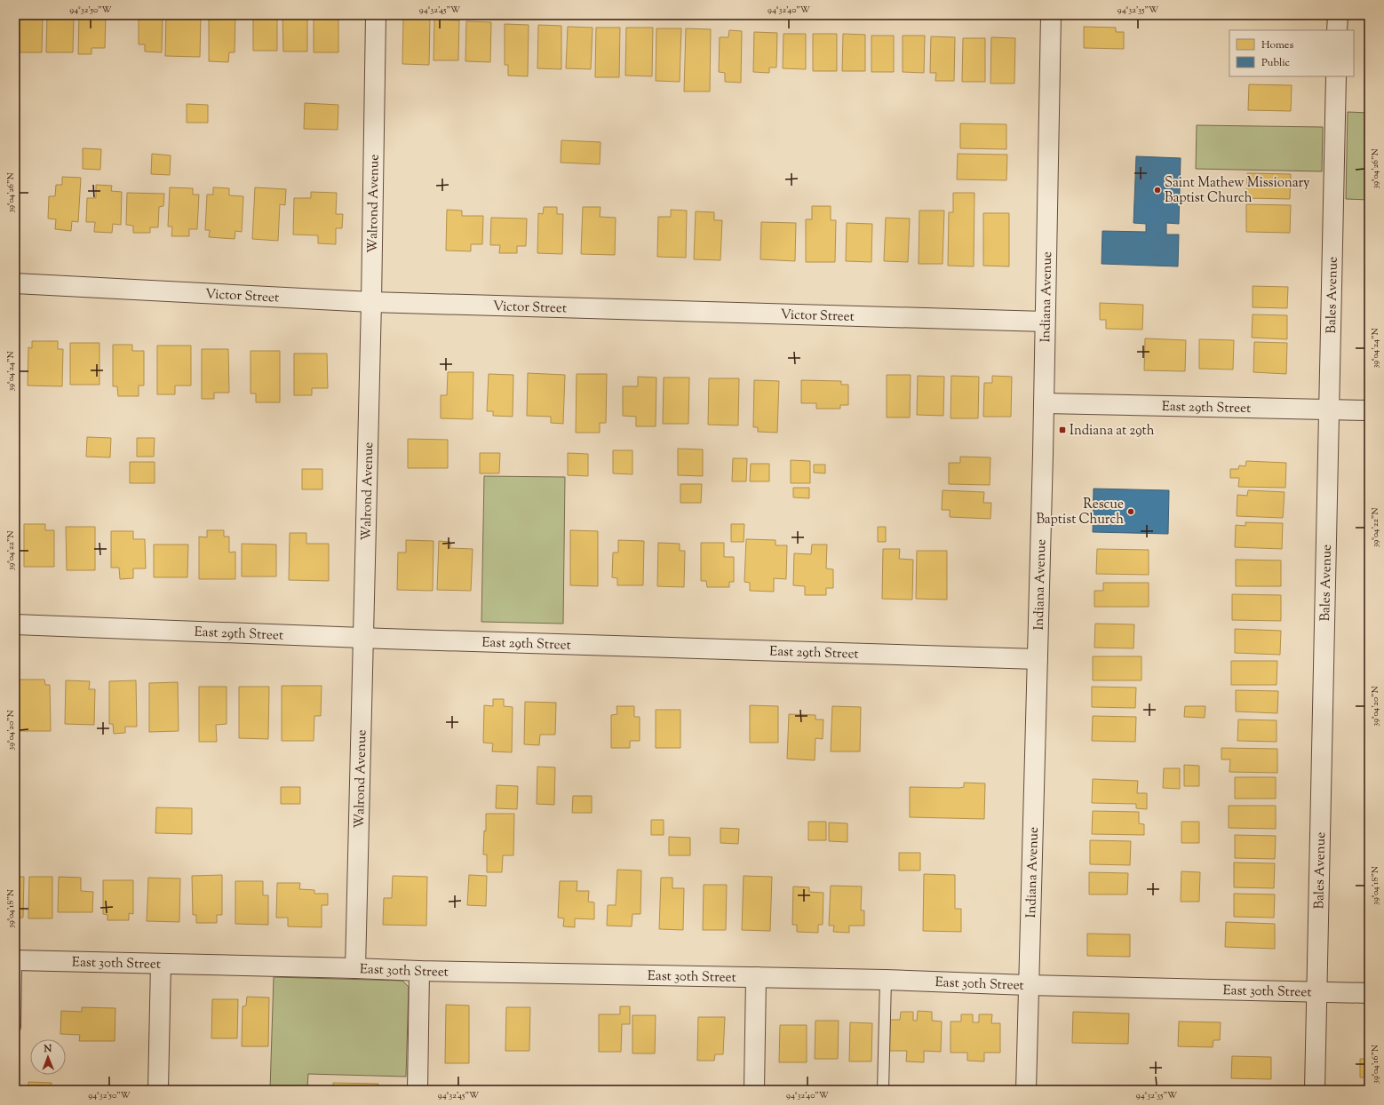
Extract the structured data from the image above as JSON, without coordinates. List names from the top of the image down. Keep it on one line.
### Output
{"streets":{"street":["Walrond Avenue","Victor Street","Bales Avenue","Indiana Avenue","East 29th Street","East 30th Street"]},"crossings":[["Walrond Avenue","Victor Street"],["Walrond Avenue","East 29th Street"],["Walrond Avenue","East 30th Street"],["Victor Street","Indiana Avenue"],["Bales Avenue","East 29th Street"],["Bales Avenue","East 30th Street"],["Indiana Avenue","East 29th Street"],["Indiana Avenue","East 30th Street"]],"places":{"other":["Saint Mathew Missionary Baptist Church","Rescue Baptist Church"],"transit":["Indiana at 29th"]},"legend":["Homes","Public"],"north":"top","coordinates":["94°32'50\"W","94°32'45\"W","94°32'40\"W","94°32'35\"W","39°04'26\"N","39°04'24\"N","39°04'22\"N","39°04'20\"N","39°04'18\"N","39°04'16\"N"]}
